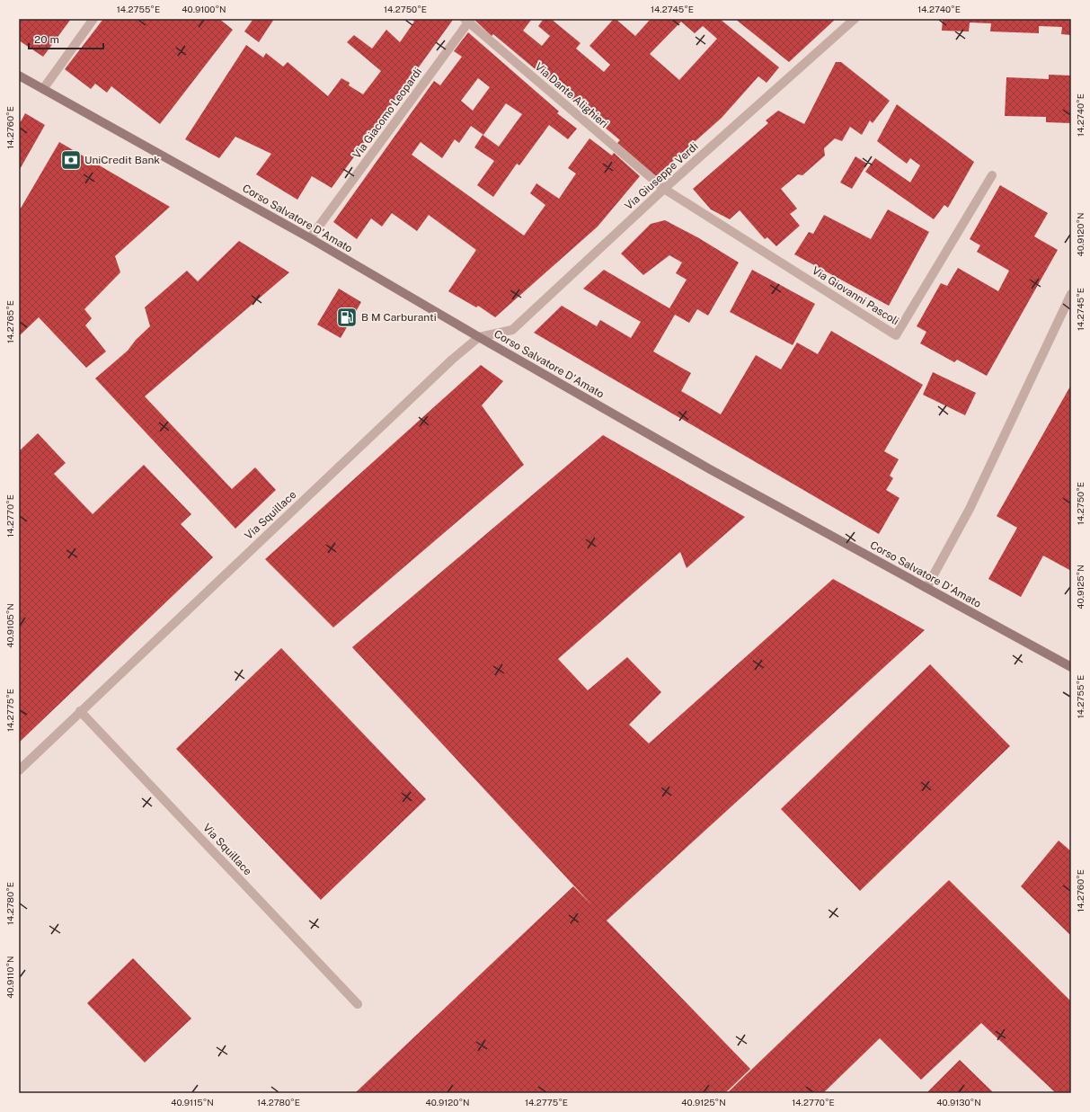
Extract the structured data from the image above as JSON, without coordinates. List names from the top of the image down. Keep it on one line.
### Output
{"streets":{"street":["Via Dante Alighieri","Via Giacomo Leopardi","Via Giuseppe Verdi","Corso Salvatore D'Amato","Via Giovanni Pascoli","Via Squillace"]},"crossings":[["Via Dante Alighieri","Via Giacomo Leopardi"],["Via Dante Alighieri","Via Giuseppe Verdi"],["Via Dante Alighieri","Via Giovanni Pascoli"],["Via Giacomo Leopardi","Corso Salvatore D'Amato"],["Via Giuseppe Verdi","Corso Salvatore D'Amato"],["Via Giuseppe Verdi","Via Giovanni Pascoli"],["Via Giuseppe Verdi","Via Squillace"],["Corso Salvatore D'Amato","Via Squillace"]],"places":{"bank":["UniCredit Bank"],"fuel station":["B M Carburanti"]},"scale_bar":"20 m","coordinates":["14.2755°E","40.9100°N","14.2750°E","14.2745°E","14.2740°E","14.2760°E","40.9120°N","14.2765°E","14.2770°E","40.9125°N","40.9105°N","14.2775°E","14.2780°E","40.9110°N","40.9115°N","40.9130°N"]}
